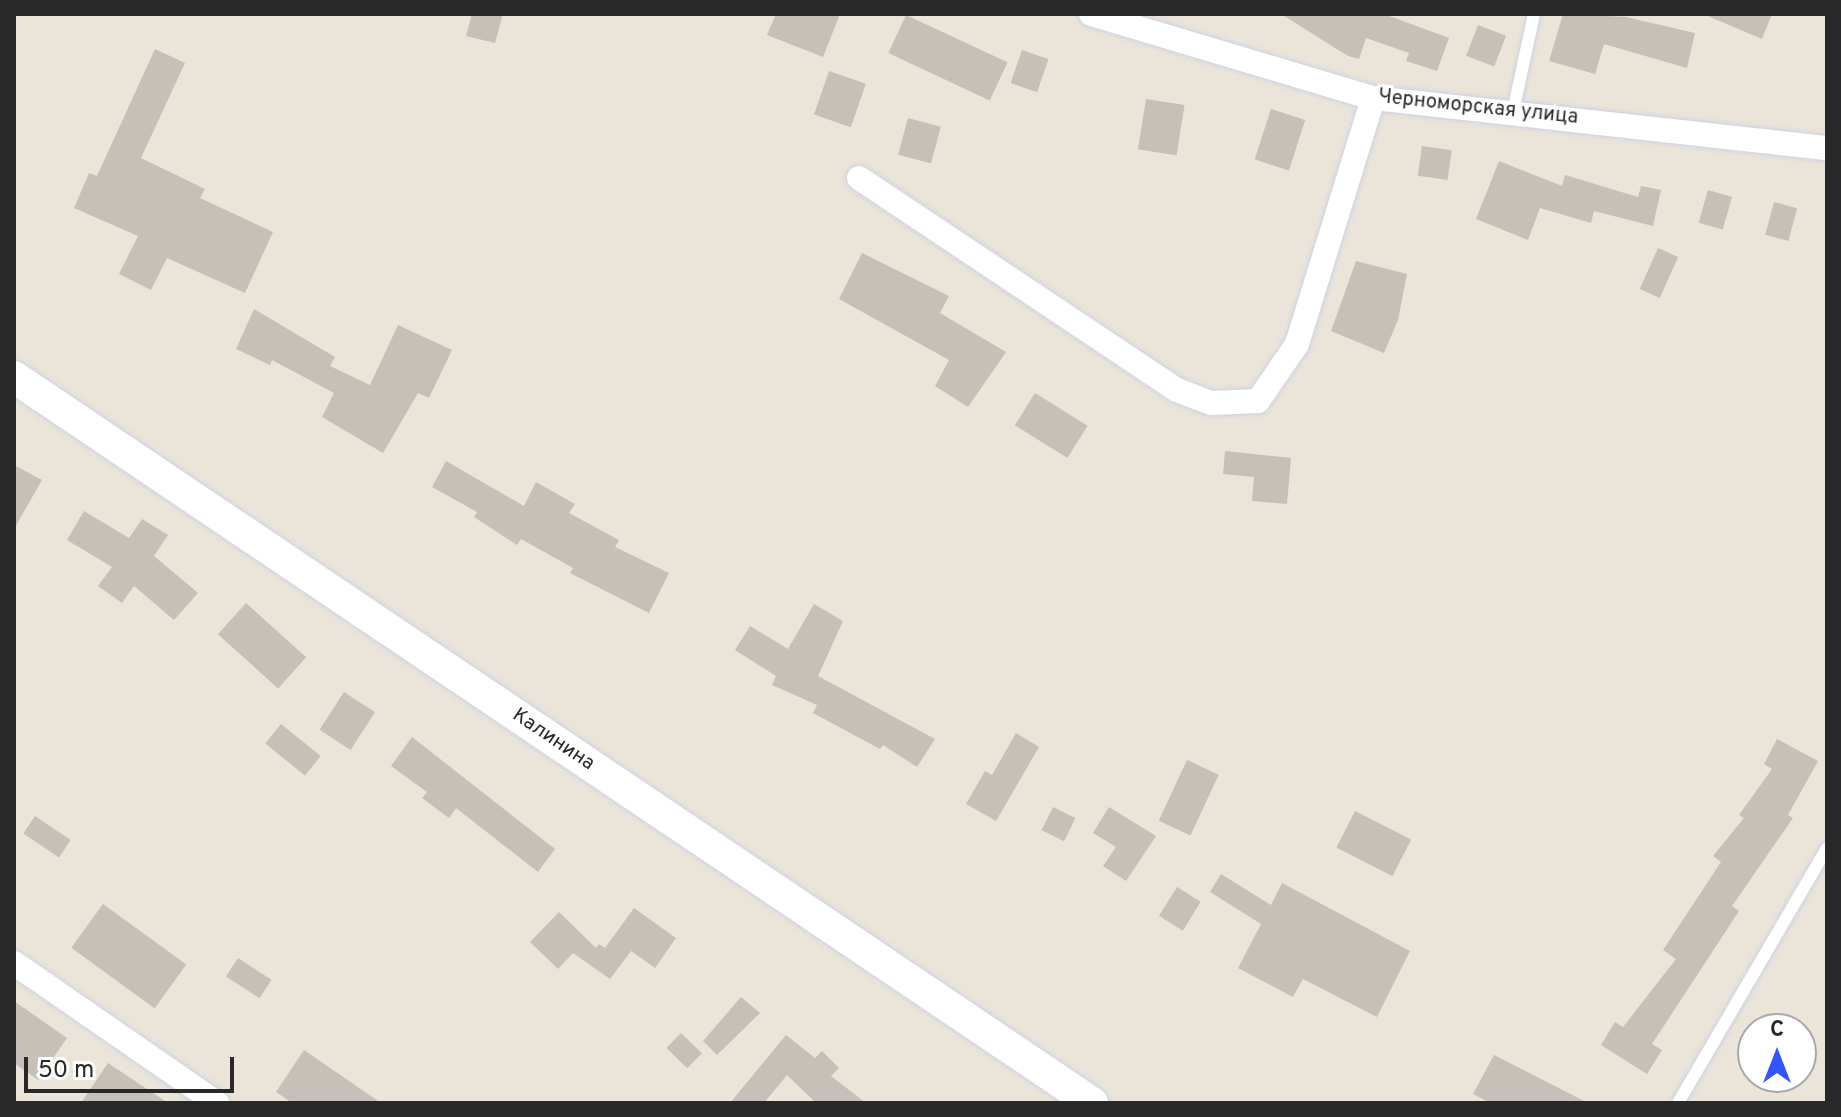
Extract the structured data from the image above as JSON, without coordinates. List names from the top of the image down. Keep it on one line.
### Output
{"streets":{"street":["Черноморская улица","Калинина"]},"scale_bar":"50 m","north":"top"}
